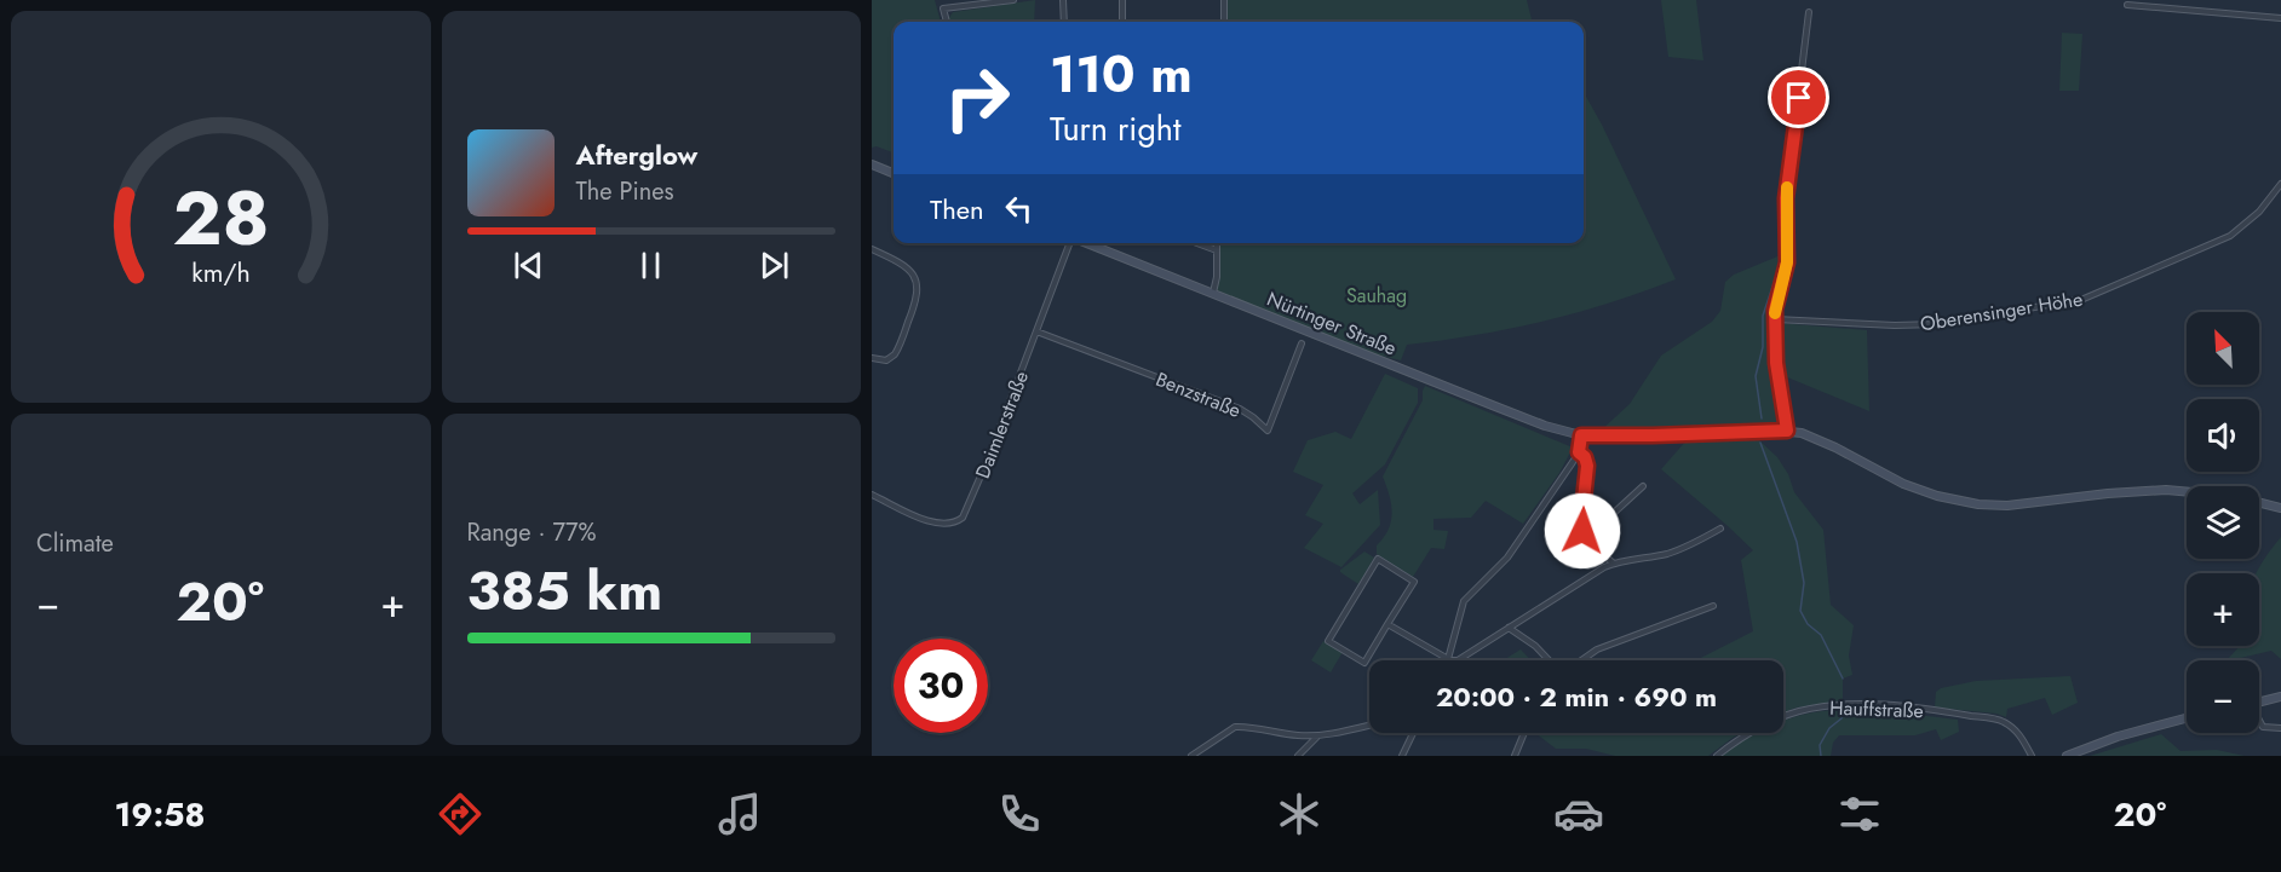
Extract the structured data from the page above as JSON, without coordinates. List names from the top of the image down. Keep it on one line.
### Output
{"streets":{"main road":["Nürtinger Straße"],"street":["Oberensinger Höhe","Benzstraße","Daimlerstraße","Hauffstraße"]},"crossings":[["Benzstraße","Daimlerstraße"]],"parks":["Sauhag"],"north":"top left","page":{"turn":["110 m","Turn right"],"song":["Afterglow","The Pines"],"then":"Then","map_buttons":["+","−"],"tile":["Climate",["Range · 77%","385 km"]],"heat":["−","20°","+"],"limit":"30","trip":"20:00 · 2 min · 690 m","tabs":["19:58","20°"],"gauge":["28","km/h"]}}
